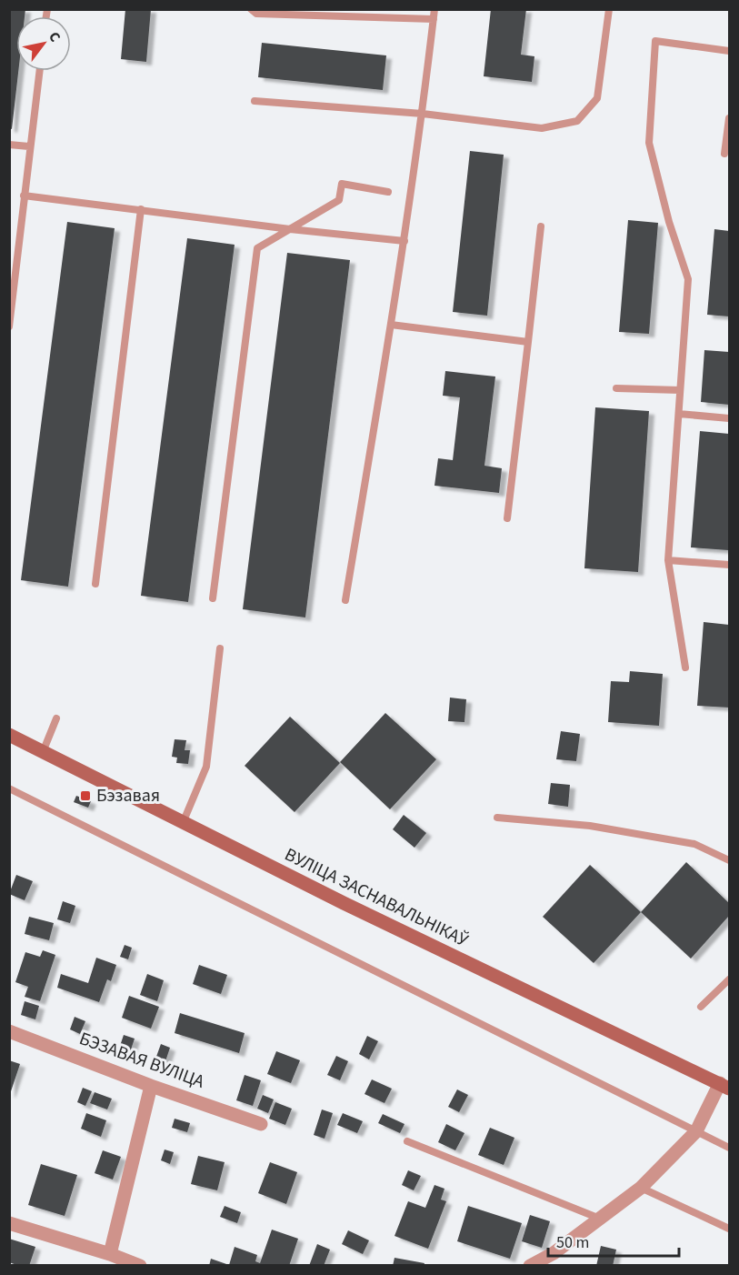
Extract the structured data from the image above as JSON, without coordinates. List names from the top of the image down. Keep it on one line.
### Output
{"streets":{"main road":["ВУЛІЦА ЗАСНАВАЛЬНІКАЎ"],"street":["БЭЗАВАЯ ВУЛІЦА"]},"places":{"transit":["Бэзавая"]},"scale_bar":"50 m","north":"top right"}
